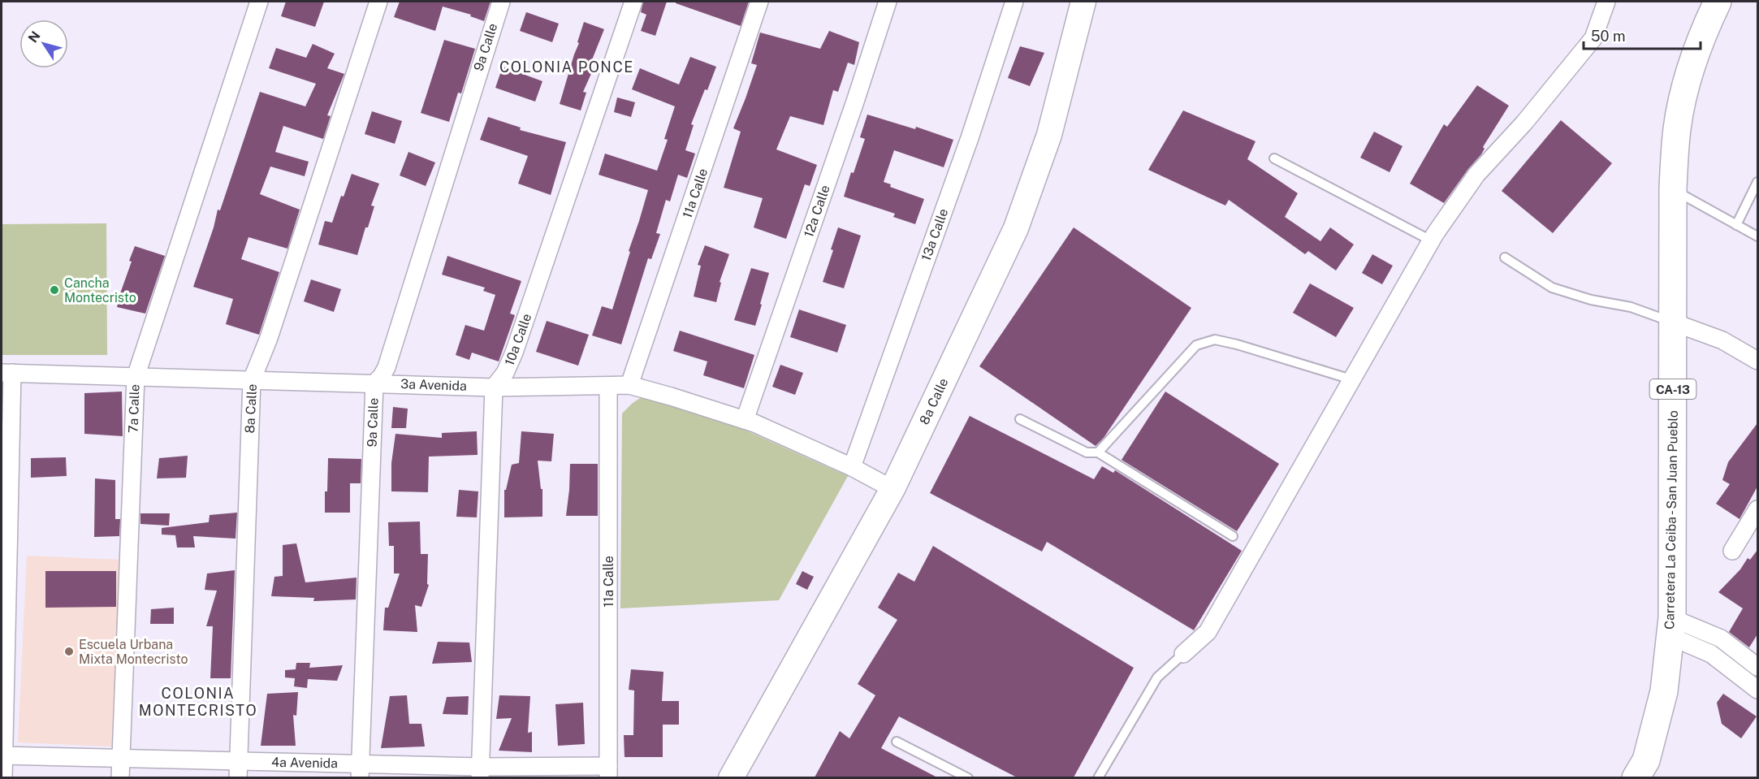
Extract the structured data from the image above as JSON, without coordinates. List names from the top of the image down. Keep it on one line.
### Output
{"streets":{"main road":["CA-13","Carretera La Ceiba - San Juan Pueblo"],"street":["9a Calle","11a Calle","12a Calle","13a Calle","10a Calle","3a Avenida","8a Calle","7a Calle","4a Avenida"]},"crossings":[["9a Calle","3a Avenida"],["9a Calle","4a Avenida"],["11a Calle","3a Avenida"],["11a Calle","4a Avenida"],["12a Calle","3a Avenida"],["13a Calle","3a Avenida"],["10a Calle","3a Avenida"],["3a Avenida","8a Calle"],["3a Avenida","7a Calle"],["8a Calle","4a Avenida"],["7a Calle","4a Avenida"]],"districts":["COLONIA PONCE","COLONIA MONTECRISTO"],"places":["Cancha Montecristo","Escuela Urbana Mixta Montecristo"],"scale_bar":"50 m","north":"top left"}
